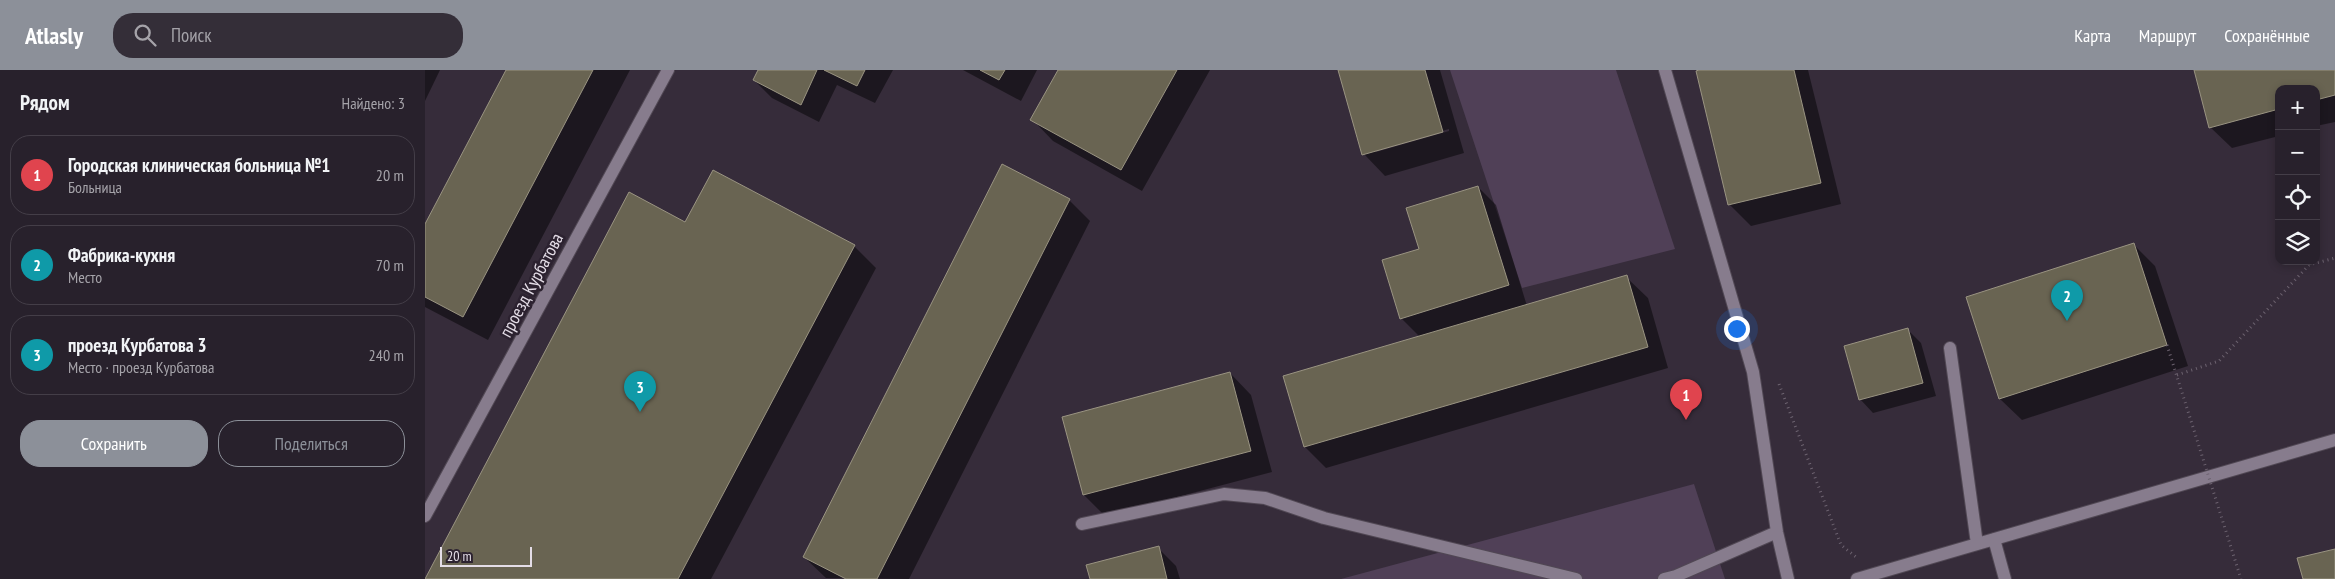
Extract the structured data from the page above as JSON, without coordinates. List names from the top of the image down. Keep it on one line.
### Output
{"streets":{"street":["проезд Курбатова"]},"scale_bar":"20 m","page":{"header":"Atlasly","search":"Поиск","nav":["Карта","Маршрут","Сохранённые"],"heading":["Рядом","Найдено: 3"],"map_buttons":["+","−"],"list":[{"mark":"1","name":"Городская клиническая больница №1","note":"Больница","value":"20 m"},{"mark":"2","name":"Фабрика-кухня","note":"Место","value":"70 m"},{"mark":"3","name":"проезд Курбатова 3","note":"Место · проезд Курбатова","value":"240 m"}],"pins":["2","3","1"],"buttons":["Сохранить","Поделиться"],"scale":"20 m"}}
